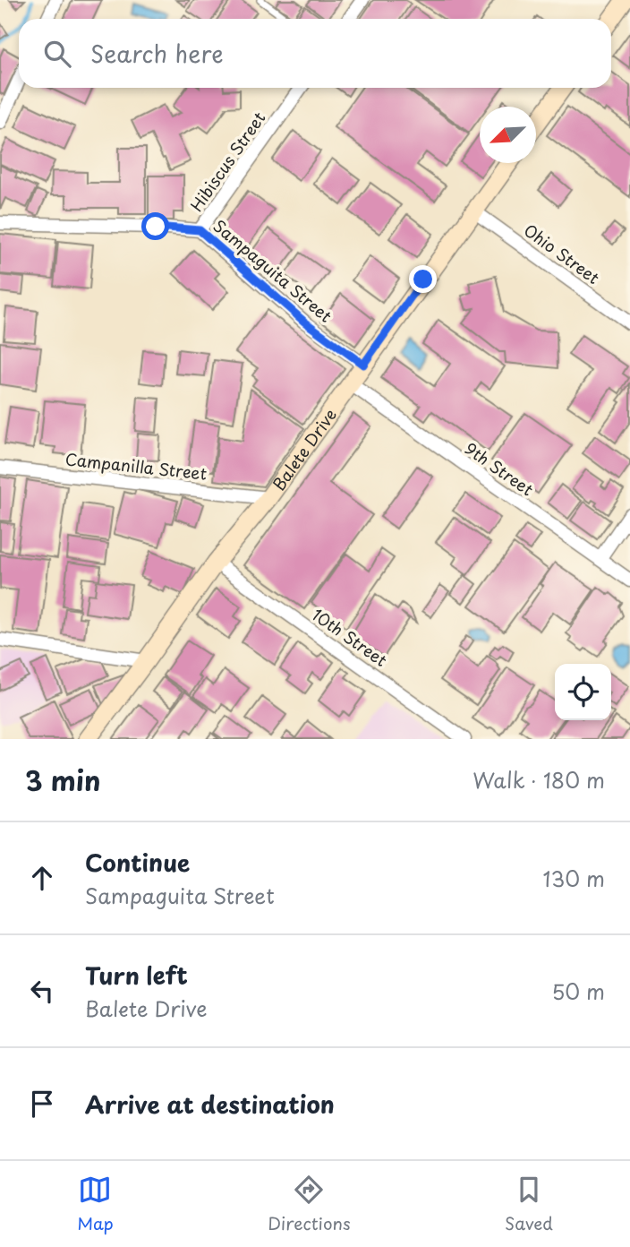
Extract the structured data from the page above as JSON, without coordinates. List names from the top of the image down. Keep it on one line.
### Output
{"streets":{"street":["Hibiscus Street","Ohio Street","Sampaguita Street","Balete Drive","Campanilla Street","9th Street","10th Street"]},"crossings":[["Hibiscus Street","Sampaguita Street"],["Ohio Street","Balete Drive"],["Sampaguita Street","Balete Drive"],["Balete Drive","Campanilla Street"],["Balete Drive","9th Street"],["Balete Drive","10th Street"]],"north":"bottom left","page":{"search":"Search here","heading":["3 min","Walk · 180 m"],"list":[["Continue","Sampaguita Street","130 m"],["Turn left","Balete Drive","50 m"],"Arrive at destination"],"nav":["Map","Directions","Saved"]}}
